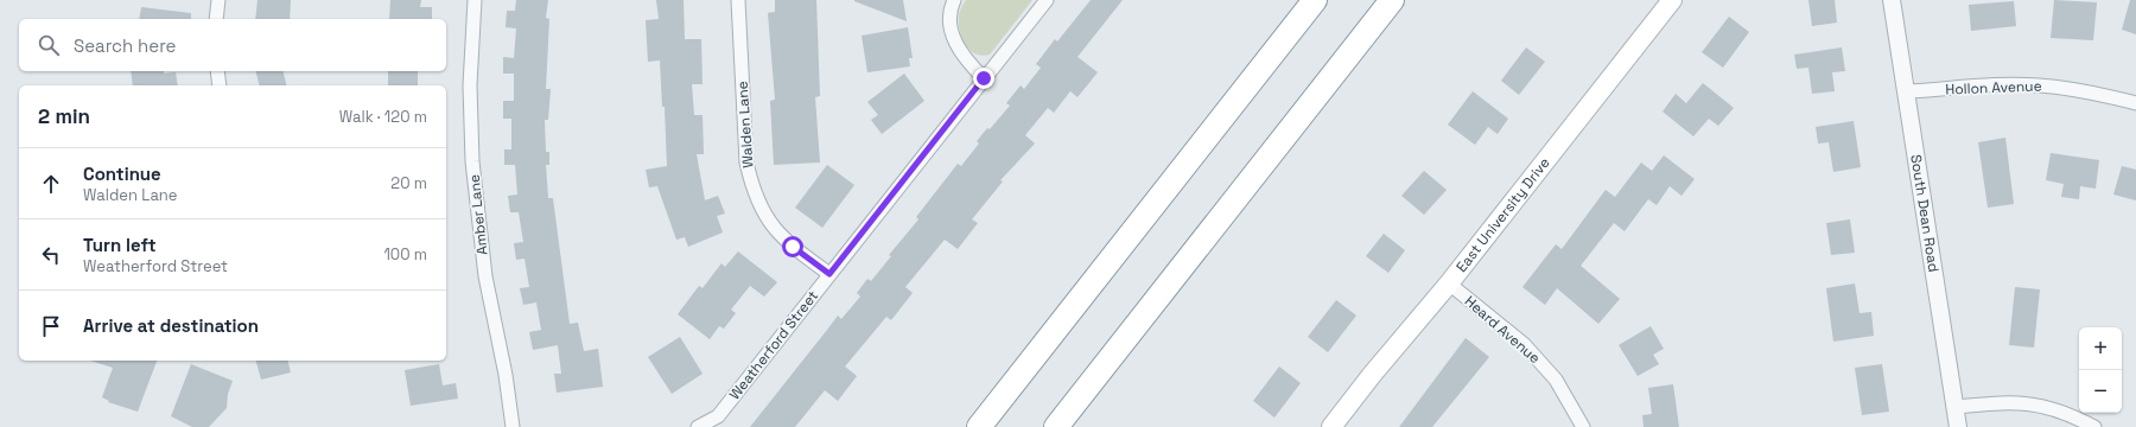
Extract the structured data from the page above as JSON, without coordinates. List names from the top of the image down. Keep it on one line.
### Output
{"streets":{"main road":["East University Drive"],"street":["Hollon Avenue","Walden Lane","South Dean Road","Amber Lane","Heard Avenue","Weatherford Street"]},"crossings":[["Hollon Avenue","South Dean Road"],["Walden Lane","Weatherford Street"],["East University Drive","Heard Avenue"]],"page":{"search":"Search here","heading":["2 min","Walk · 120 m"],"list":[["Continue","Walden Lane","20 m"],["Turn left","Weatherford Street","100 m"],"Arrive at destination"],"map_buttons":["+","−"]}}
